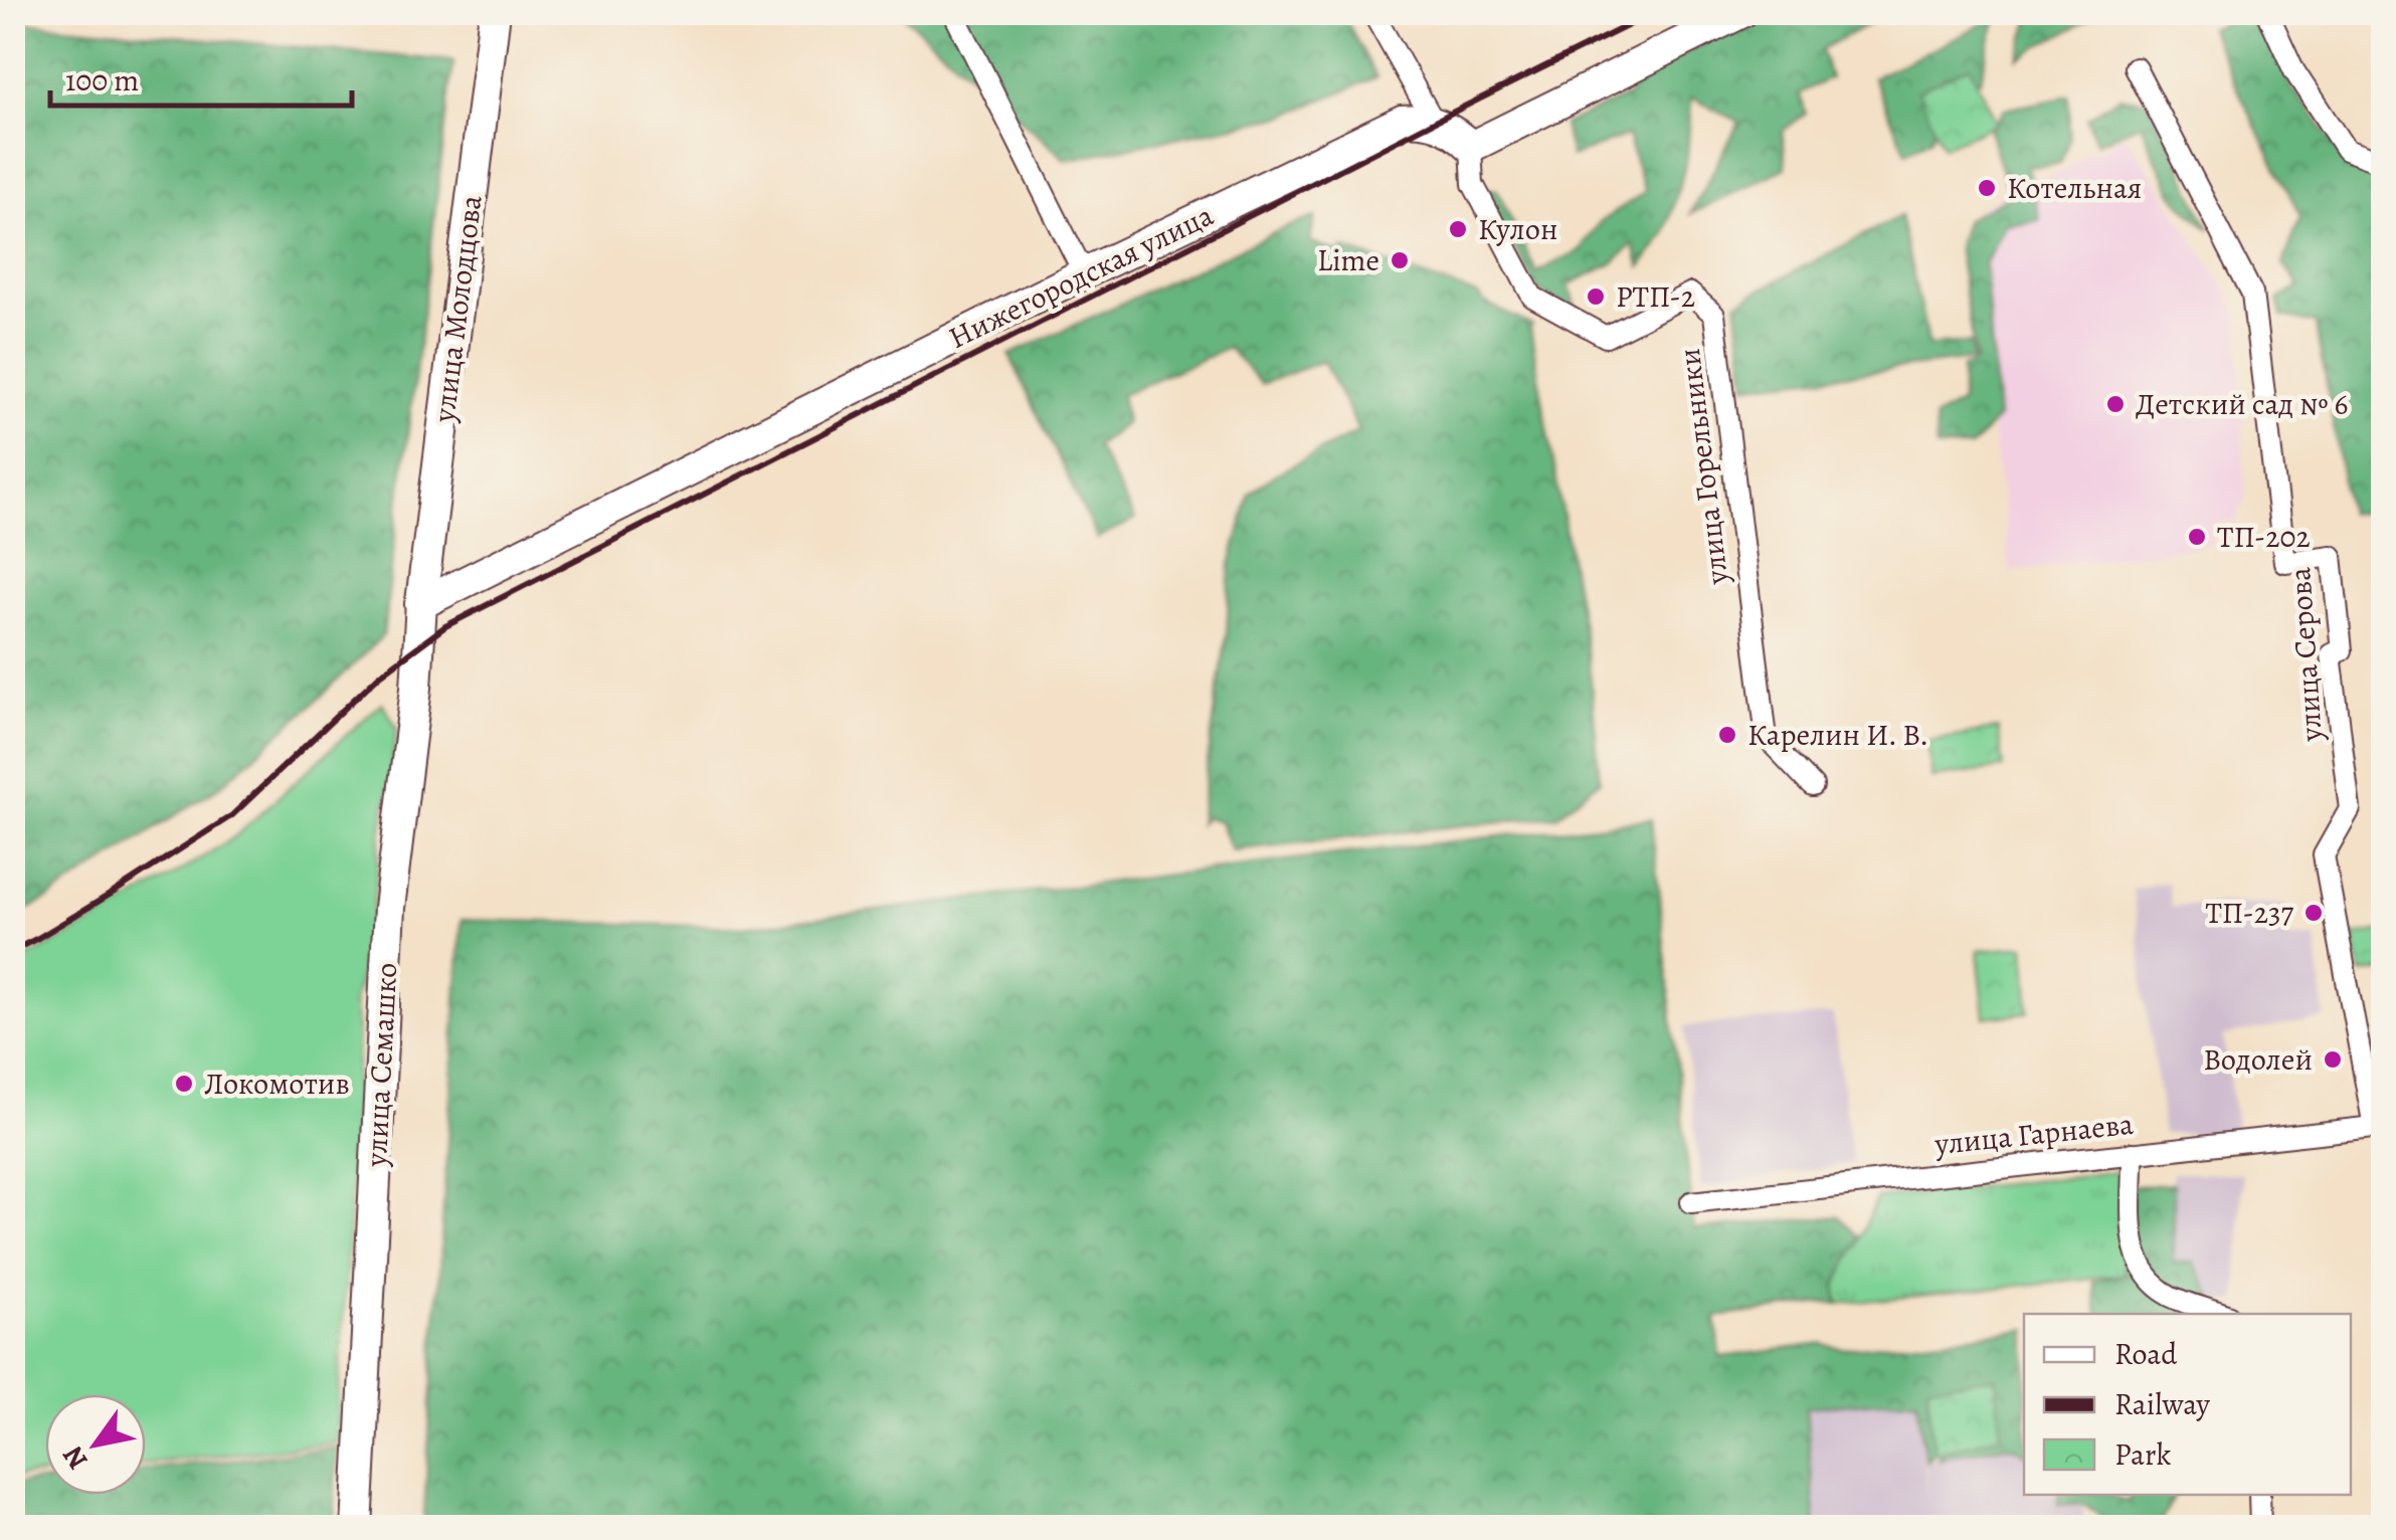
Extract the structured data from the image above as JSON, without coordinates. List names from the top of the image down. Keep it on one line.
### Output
{"streets":{"street":["Нижегородская улица","улица Молодцова","улица Горельники","улица Серова","улица Семашко","улица Гарнаева"]},"crossings":[["Нижегородская улица","улица Молодцова"],["Нижегородская улица","улица Семашко"],["улица Молодцова","улица Семашко"],["улица Серова","улица Гарнаева"]],"places":["Котельная","Кулон","Lime","РТП-2","Детский сад № 6","ТП-202","Карелин И. В.","ТП-237","Водолей","Локомотив"],"legend":["Road","Railway","Park"],"scale_bar":"100 m","north":"bottom left"}
